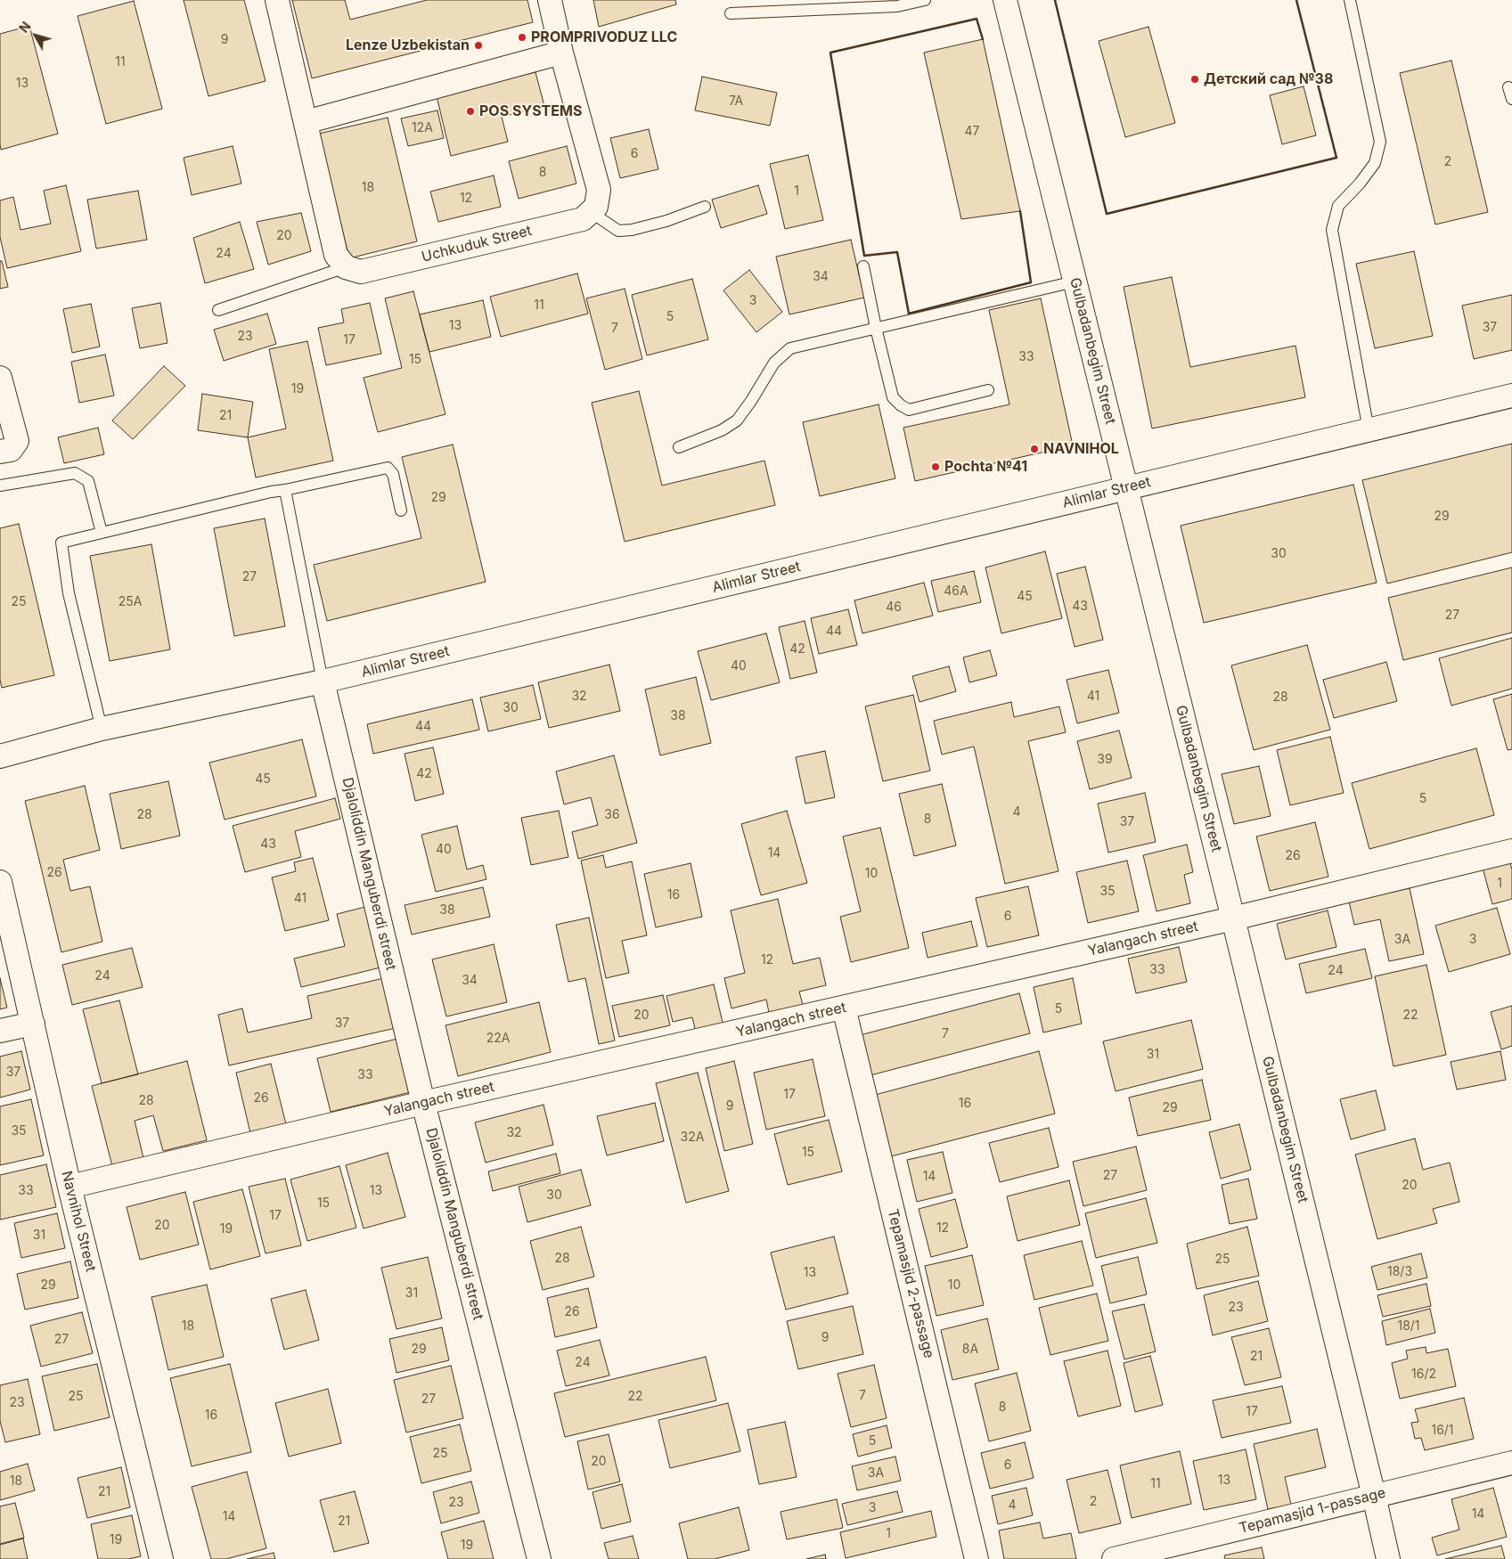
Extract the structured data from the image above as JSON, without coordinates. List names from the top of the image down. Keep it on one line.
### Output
{"streets":{"street":["Uchkuduk Street","Gulbadanbegim Street","Аlimlar Street","Djaloliddin Manguberdi street","Yalangach street","Navnihol Street","Tepamasjid 2-passage","Tepamasjid 1-passage"]},"crossings":[["Gulbadanbegim Street","Аlimlar Street"],["Gulbadanbegim Street","Yalangach street"],["Gulbadanbegim Street","Tepamasjid 1-passage"],["Аlimlar Street","Djaloliddin Manguberdi street"],["Djaloliddin Manguberdi street","Yalangach street"],["Yalangach street","Navnihol Street"],["Yalangach street","Tepamasjid 2-passage"]],"places":["PROMPRIVODUZ LLC","Lenze Uzbekistan","Детский сад №38","POS SYSTEMS","NAVNIHOL","Pochta №41"],"house_numbers":["9","11","13","7A","12A","47","6","2","8","18","1","12","20","24","34","3","11","5","13","37","7","23","17","33","15","19","21","29","29","30","27","46A","45","25","25A","43","46","27","44","42","40","32","41","28","30","38","44","39","42","45","5","4","28","36","8","37","43","40","14","26","26","10","1","35","16","41","38","6","3A","3","12","33","24","24","34","5","20","22","37","7","22A","31","37","33","17","26","28","16","9","29","35","32","32A","15","27","14","20","33","13","30","15","17","20","12","19","31","28","25","18/3","13","29","10","31","23","26","18","18/1","9","27","29","8A","21","24","16/2","7","25","22","27","23","8","17","16","16/1","5","25","20","6","3A","13","18","11","21","2","23","4","3","14","14","21","1","19","19"],"north":"top left"}
